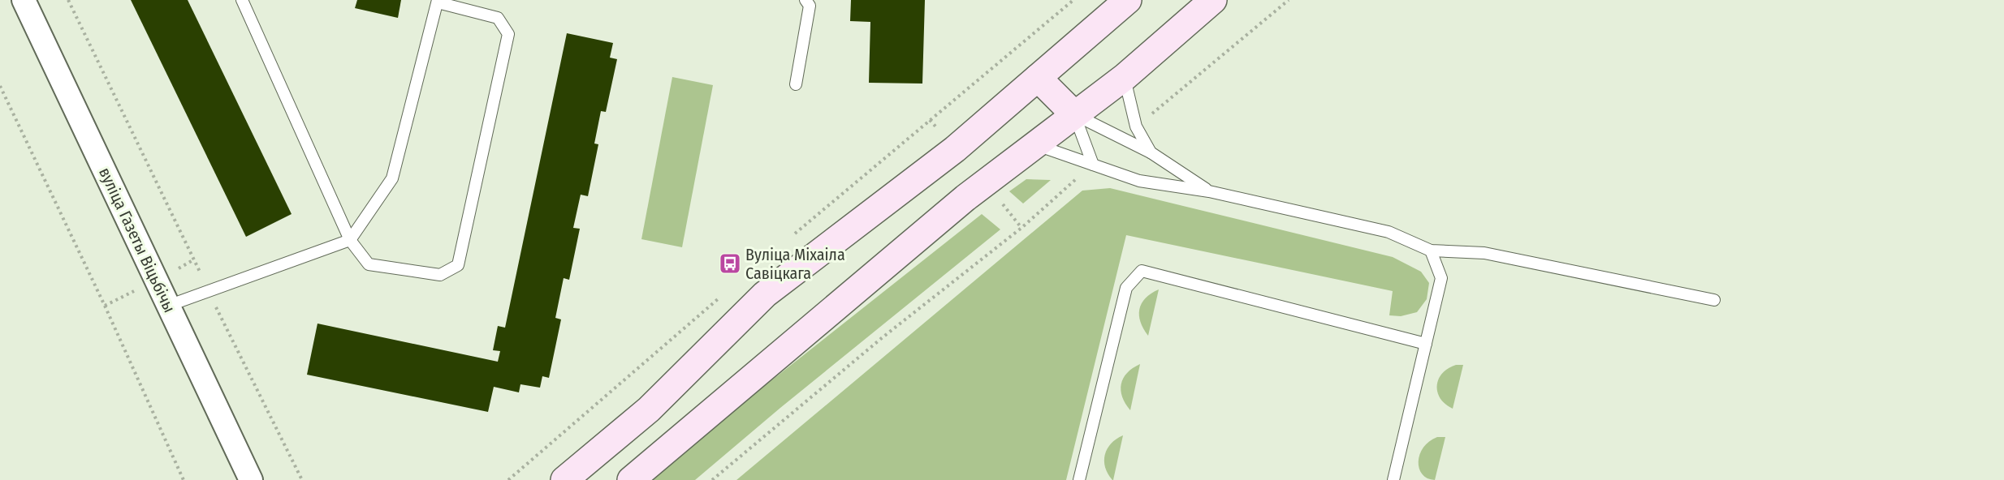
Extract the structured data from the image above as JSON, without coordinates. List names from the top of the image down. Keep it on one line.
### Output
{"streets":{"street":["вуліца Газеты Віцьбічы"]},"places":{"bus stop":["Вуліца Міхаіла Савіцкага"]}}
